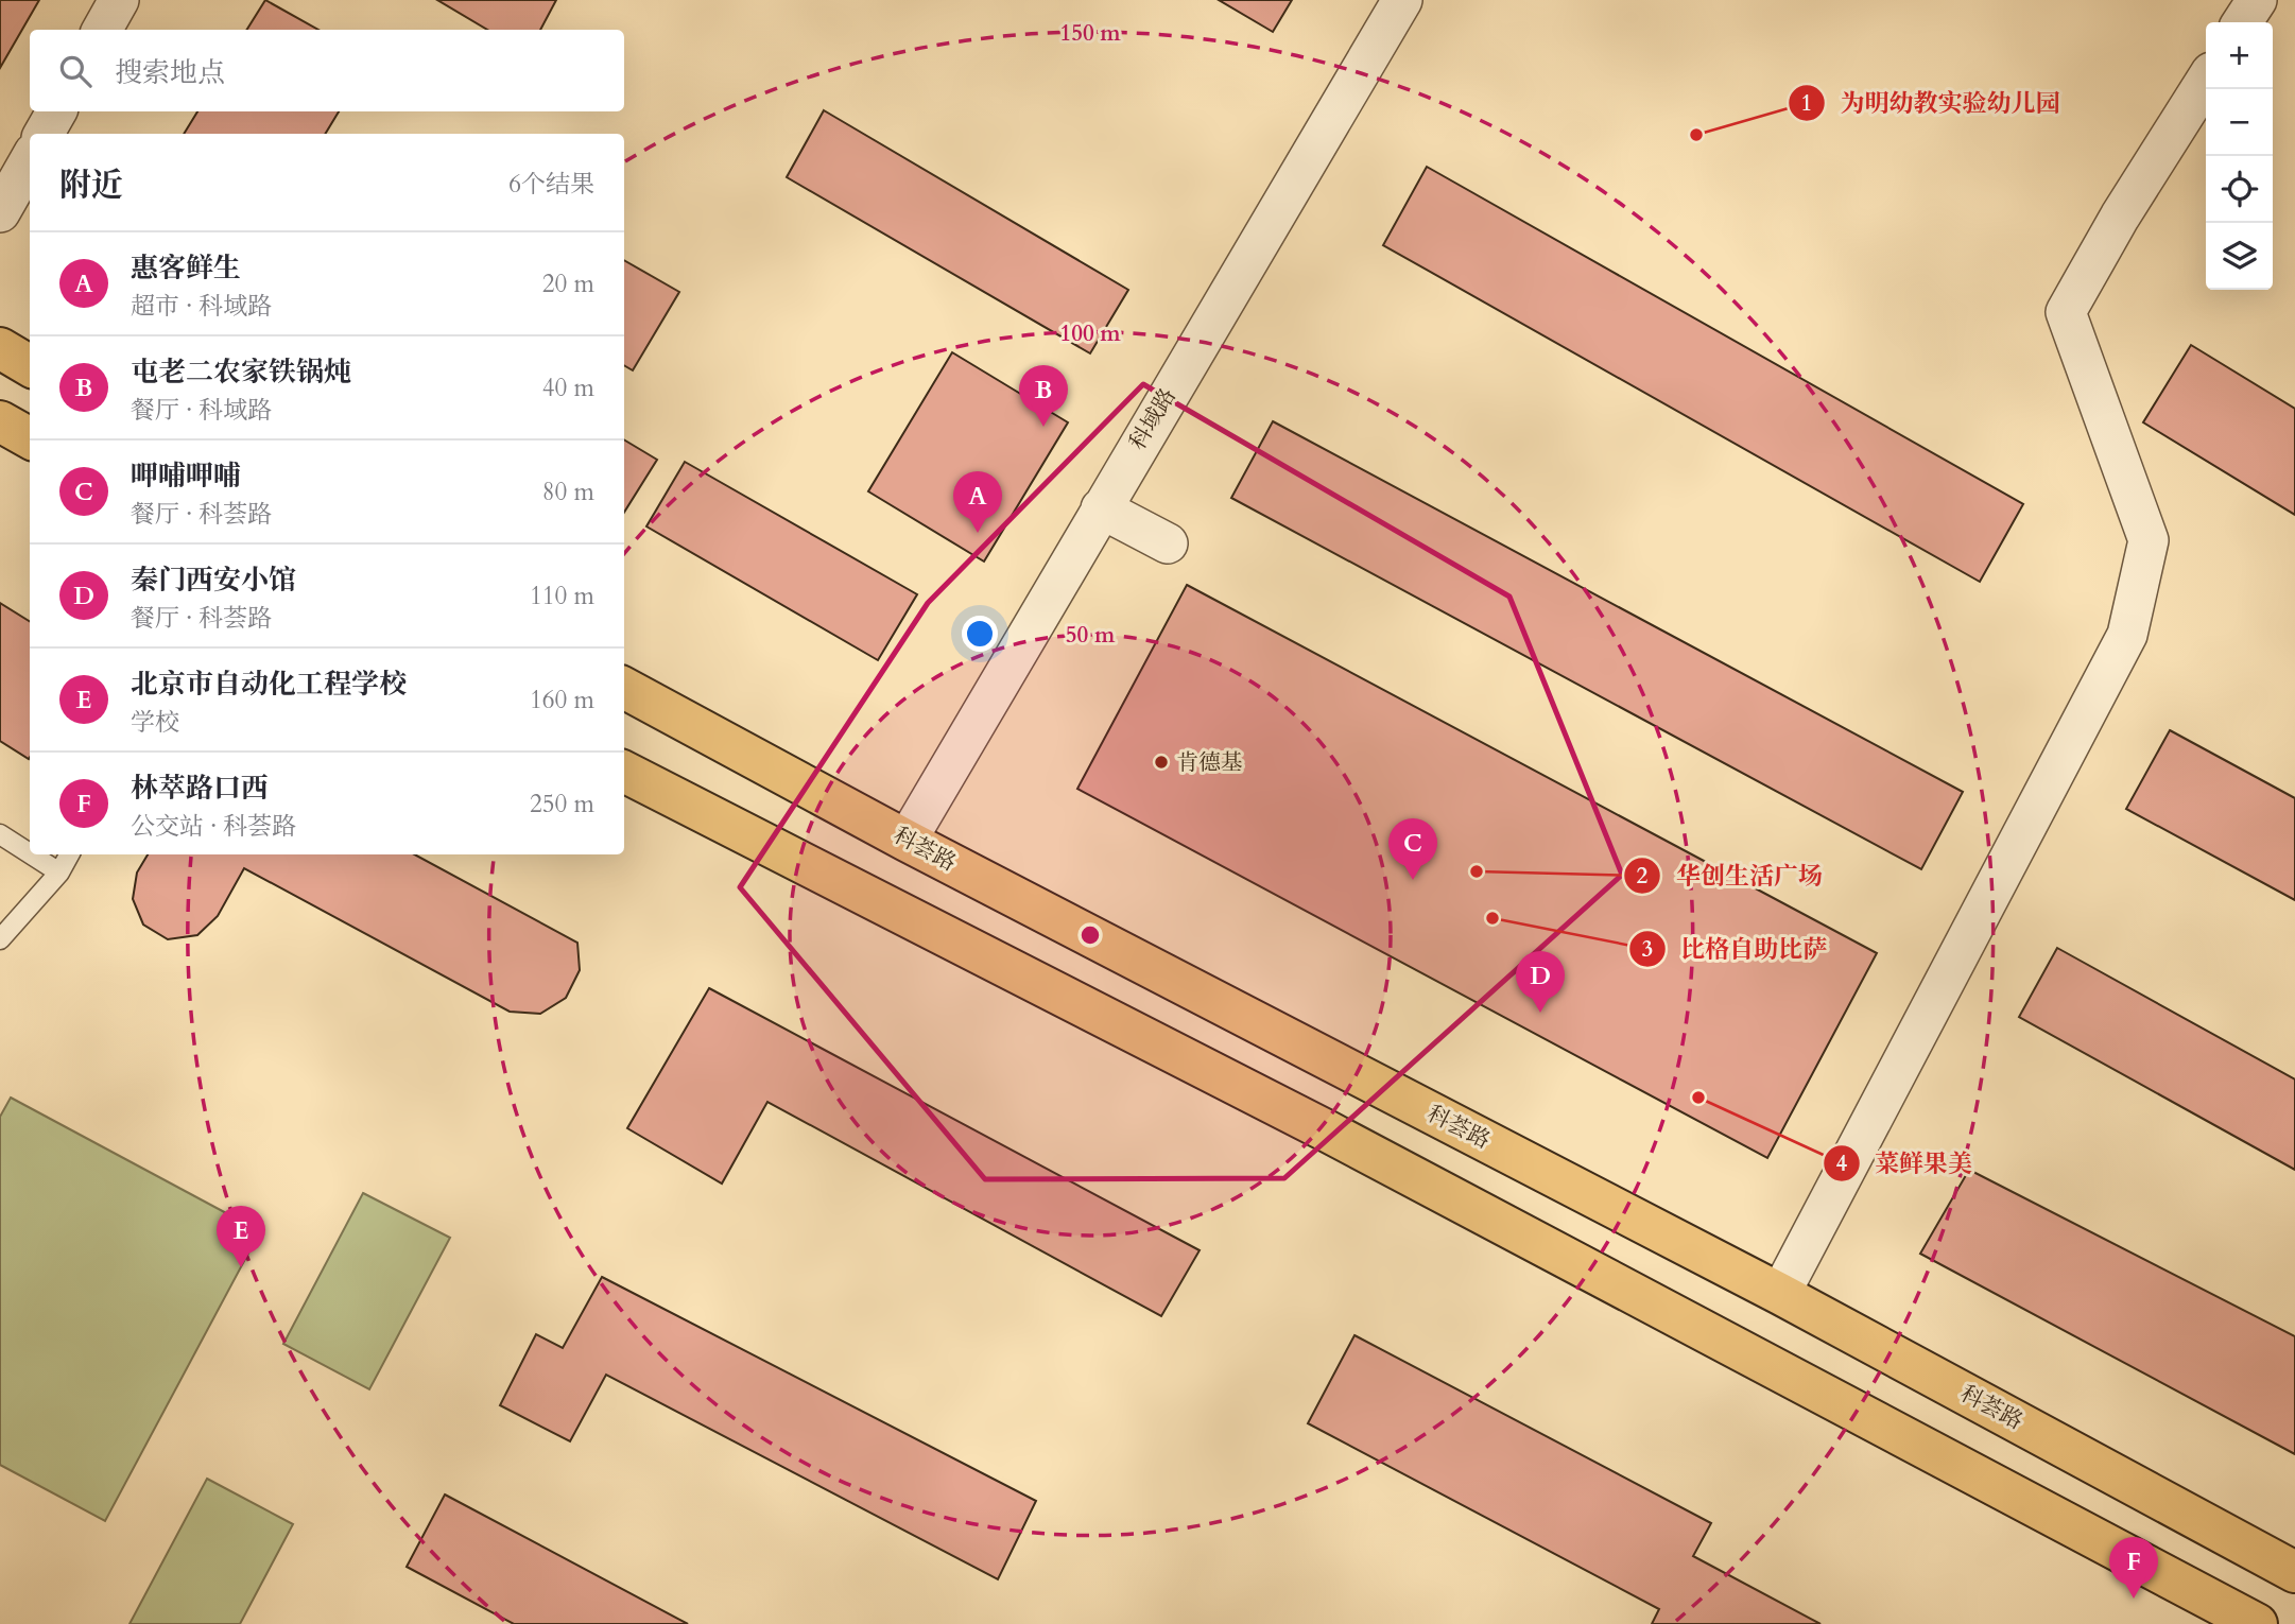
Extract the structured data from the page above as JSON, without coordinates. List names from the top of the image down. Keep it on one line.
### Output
{"streets":{"main road":["科荟路"],"street":["科域路"]},"crossings":[["科域路","科荟路"]],"places":["为明幼教实验幼儿园","肯德基","华创生活广场","比格自助比萨","菜鲜果美"],"page":{"map_buttons":["+","−"],"search":"搜索地点","heading":["附近","6个结果"],"list":[{"mark":"A","name":"惠客鲜生","note":"超市 · 科域路","value":"20 m"},{"mark":"B","name":"屯老二农家铁锅炖","note":"餐厅 · 科域路","value":"40 m"},{"mark":"C","name":"呷哺呷哺","note":"餐厅 · 科荟路","value":"80 m"},{"mark":"D","name":"秦门西安小馆","note":"餐厅 · 科荟路","value":"110 m"},{"mark":"E","name":"北京市自动化工程学校","note":"学校","value":"160 m"},{"mark":"F","name":"林萃路口西","note":"公交站 · 科荟路","value":"250 m"}],"pins":["B","A","C","D","E","F"]},"rings":["150 m","100 m","50 m"]}
